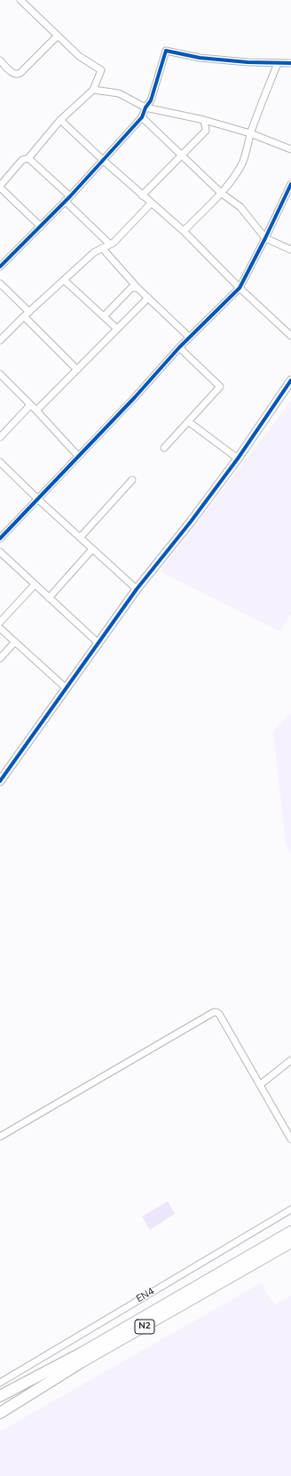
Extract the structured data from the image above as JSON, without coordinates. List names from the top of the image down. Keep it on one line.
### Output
{"streets":{"highway":["N2"],"street":["EN4"]}}
